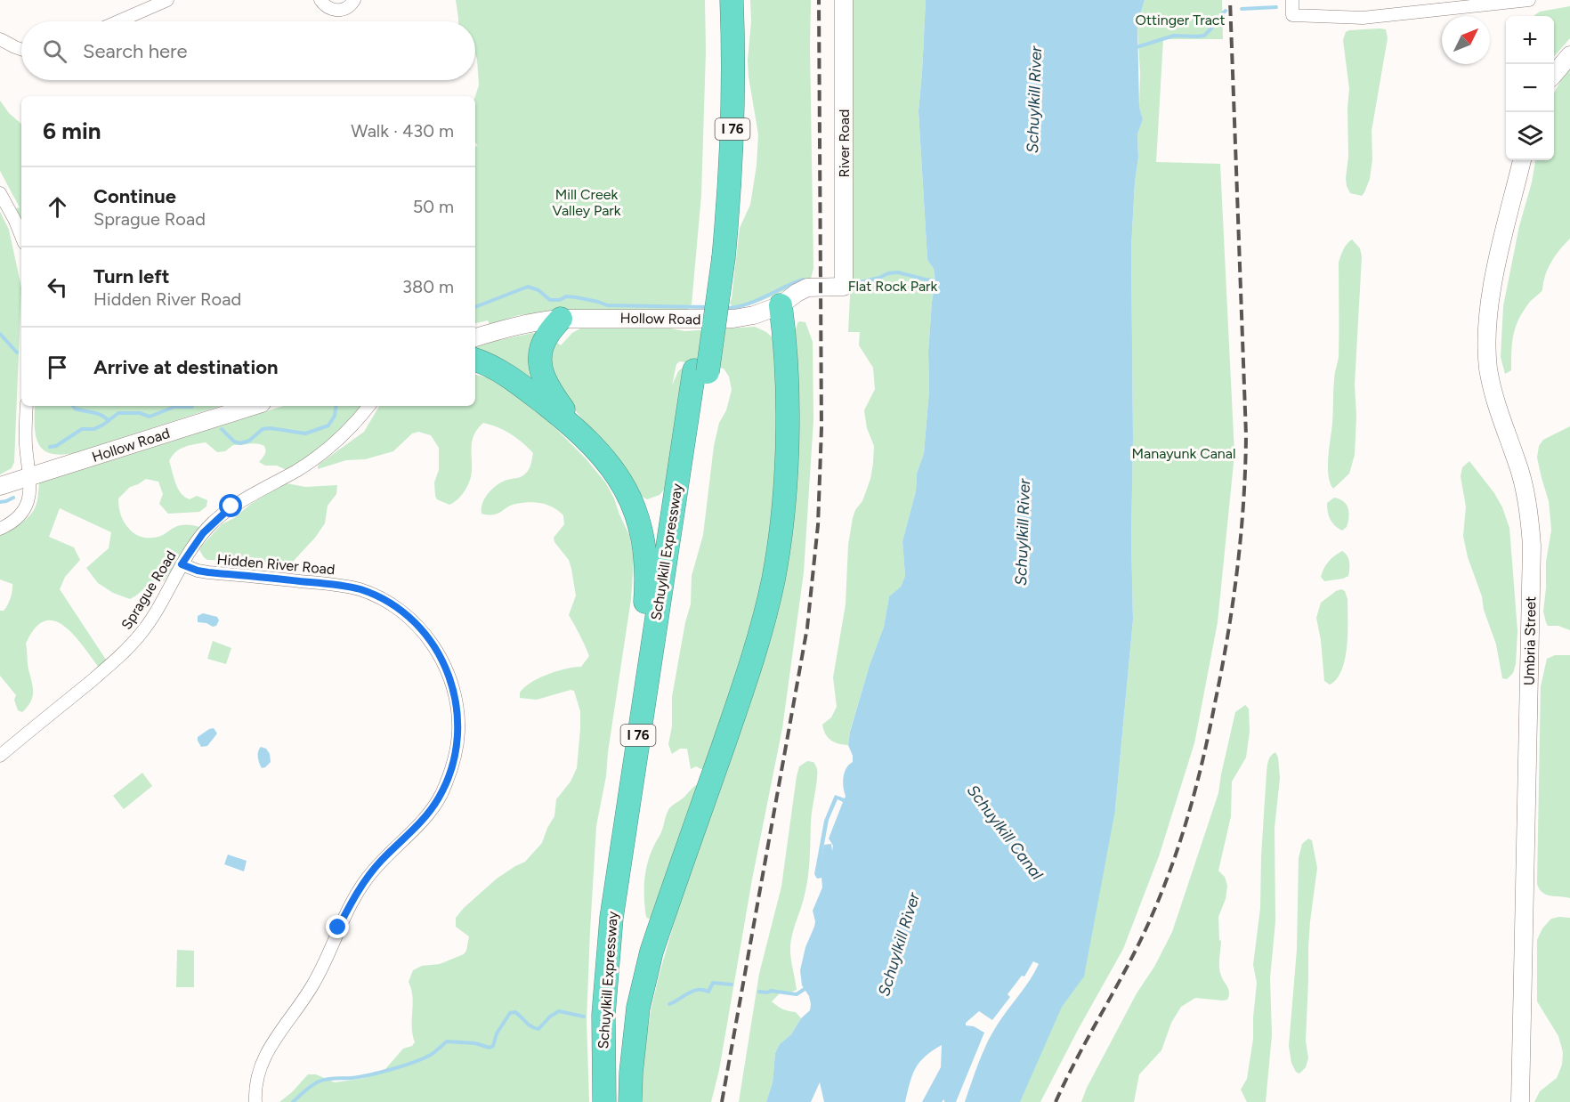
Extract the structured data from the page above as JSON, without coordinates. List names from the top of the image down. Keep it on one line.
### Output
{"streets":{"highway":["I 76","Schuylkill Expressway"],"main road":["River Road","Hollow Road","Umbria Street"],"street":["Hidden River Road","Sprague Road"]},"crossings":[["River Road","Hollow Road"],["Hidden River Road","Sprague Road"]],"water":["Schuylkill River","Schuylkill Canal"],"parks":["Ottinger Tract","Mill Creek Valley Park","Flat Rock Park","Manayunk Canal"],"north":"top right","page":{"map_buttons":["+","−"],"search":"Search here","heading":["6 min","Walk · 430 m"],"list":[["Continue","Sprague Road","50 m"],["Turn left","Hidden River Road","380 m"],"Arrive at destination"]}}
